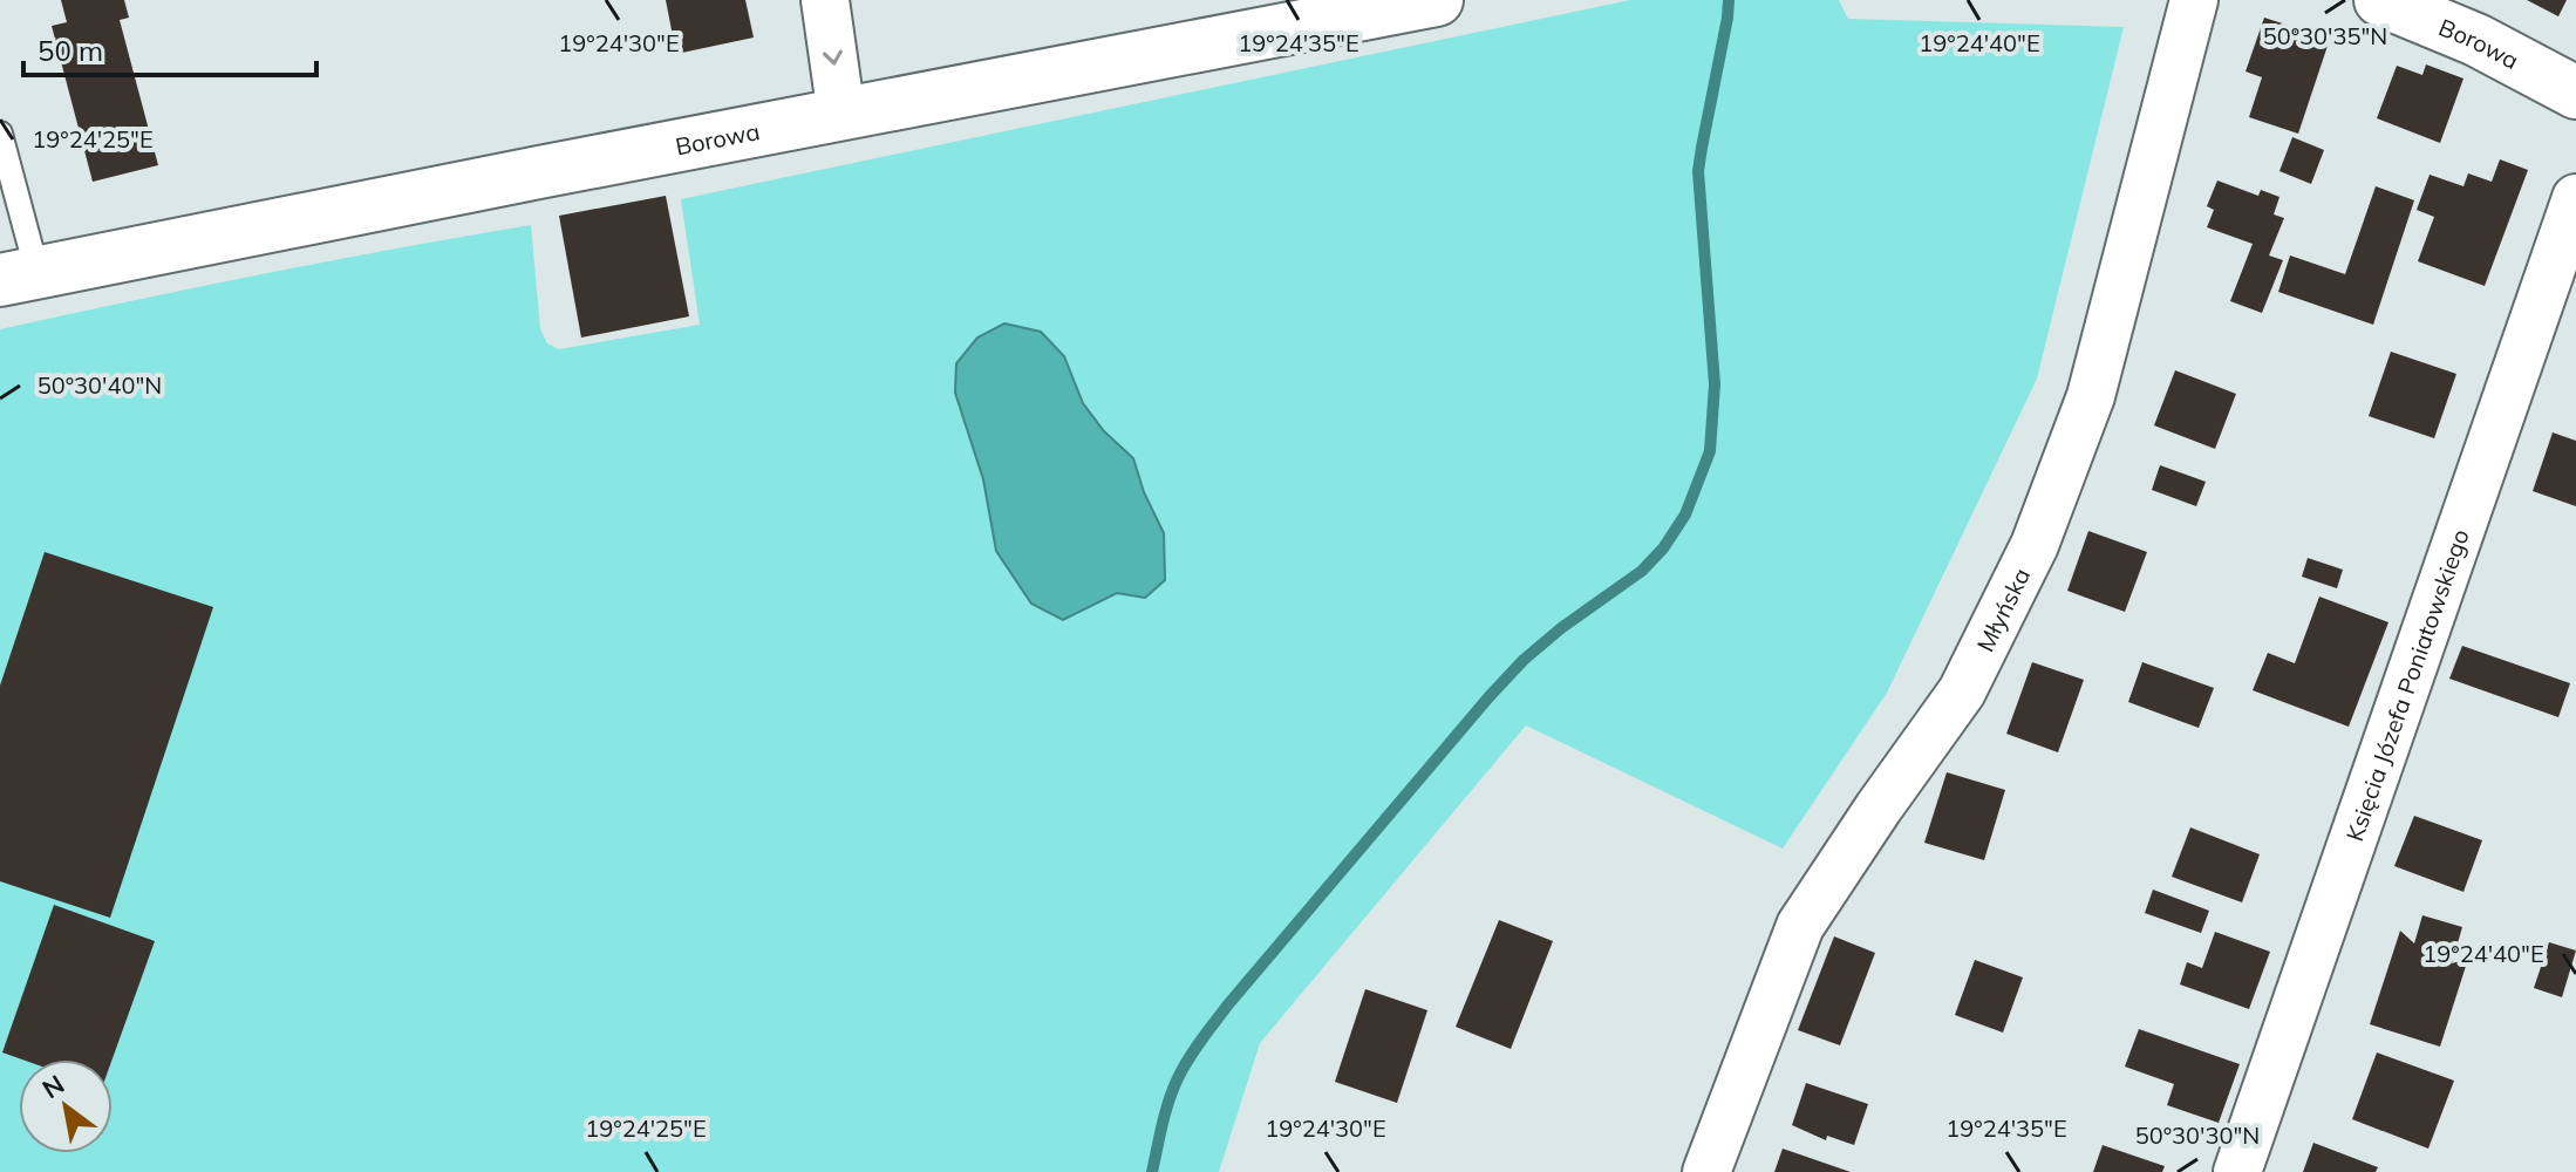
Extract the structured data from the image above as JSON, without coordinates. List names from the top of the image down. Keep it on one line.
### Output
{"streets":{"street":["Borowa","Młyńska","Księcia Józefa Poniatowskiego"]},"scale_bar":"50 m","north":"top left","coordinates":["50°30'35\"N","19°24'30\"E","19°24'35\"E","19°24'40\"E","19°24'25\"E","50°30'40\"N","50°30'30\"N"]}
